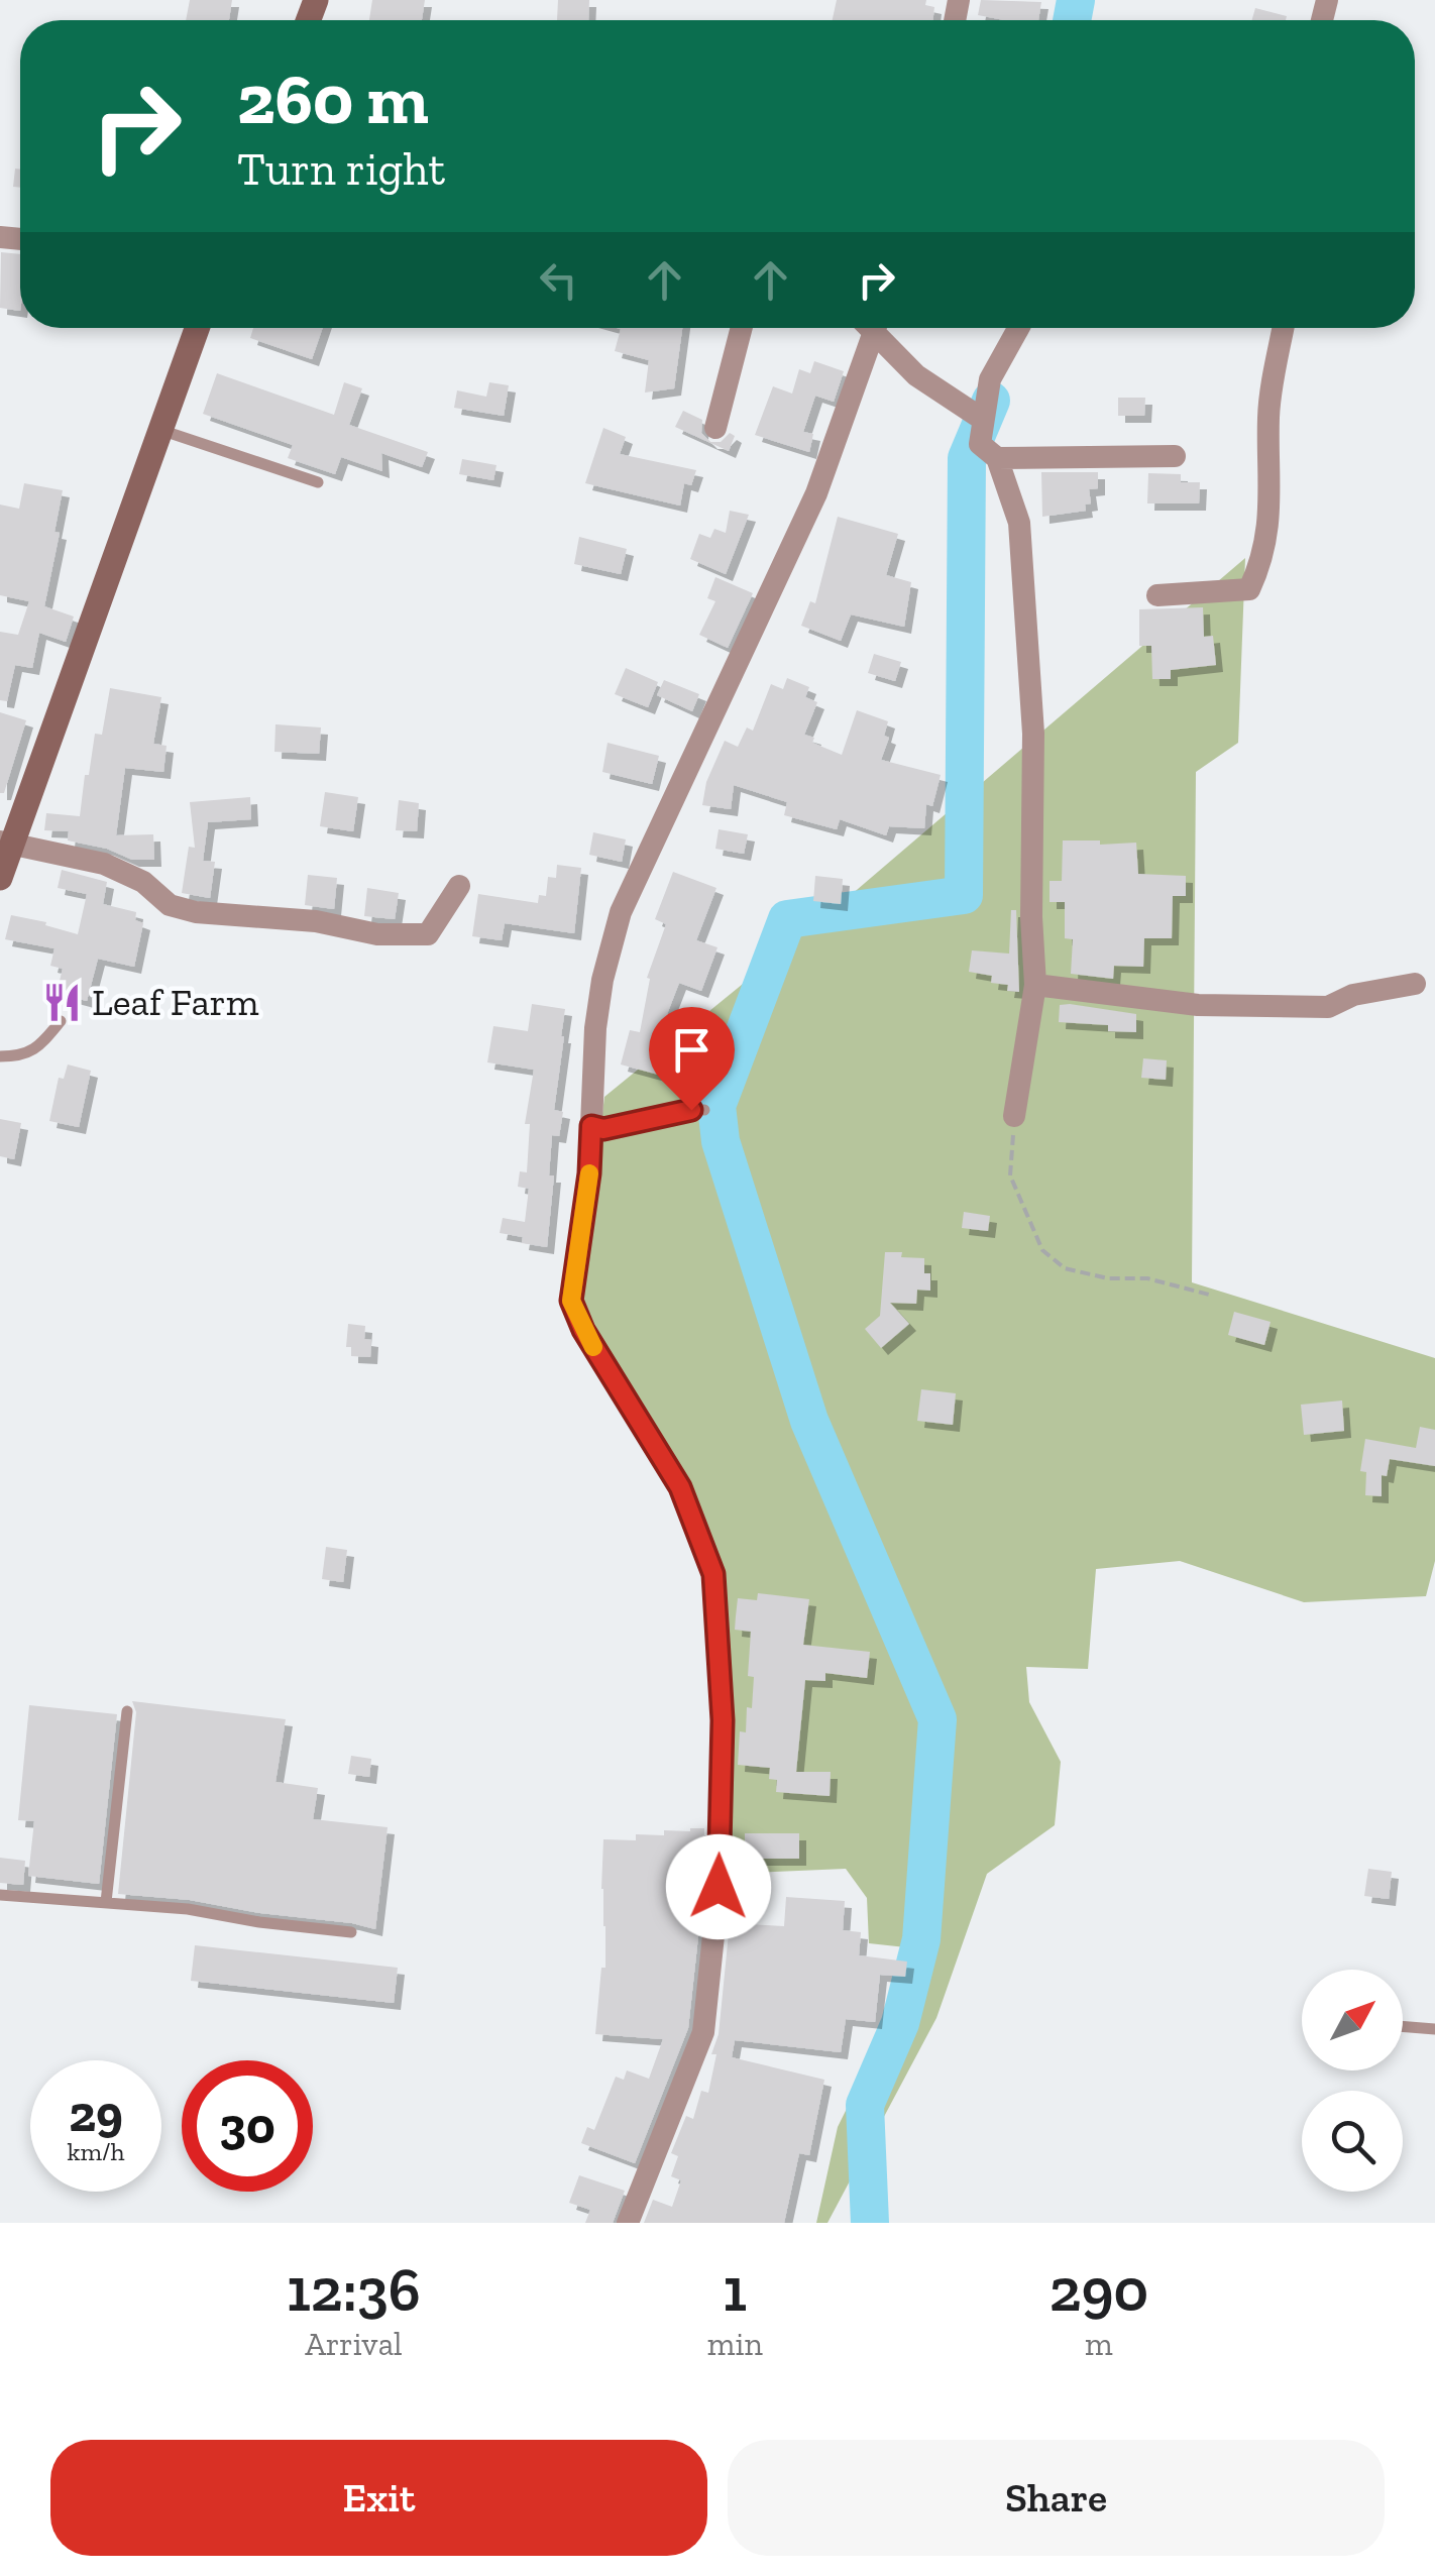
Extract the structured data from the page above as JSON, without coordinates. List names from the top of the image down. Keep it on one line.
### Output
{"places":{"restaurant":["Leaf Farm"]},"north":"top right","page":{"turn":["260 m","Turn right"],"speed":"29 km/h","limit":"30","eta":["12:36","Arrival","1","min","290","m"],"buttons":["Exit","Share"]}}
